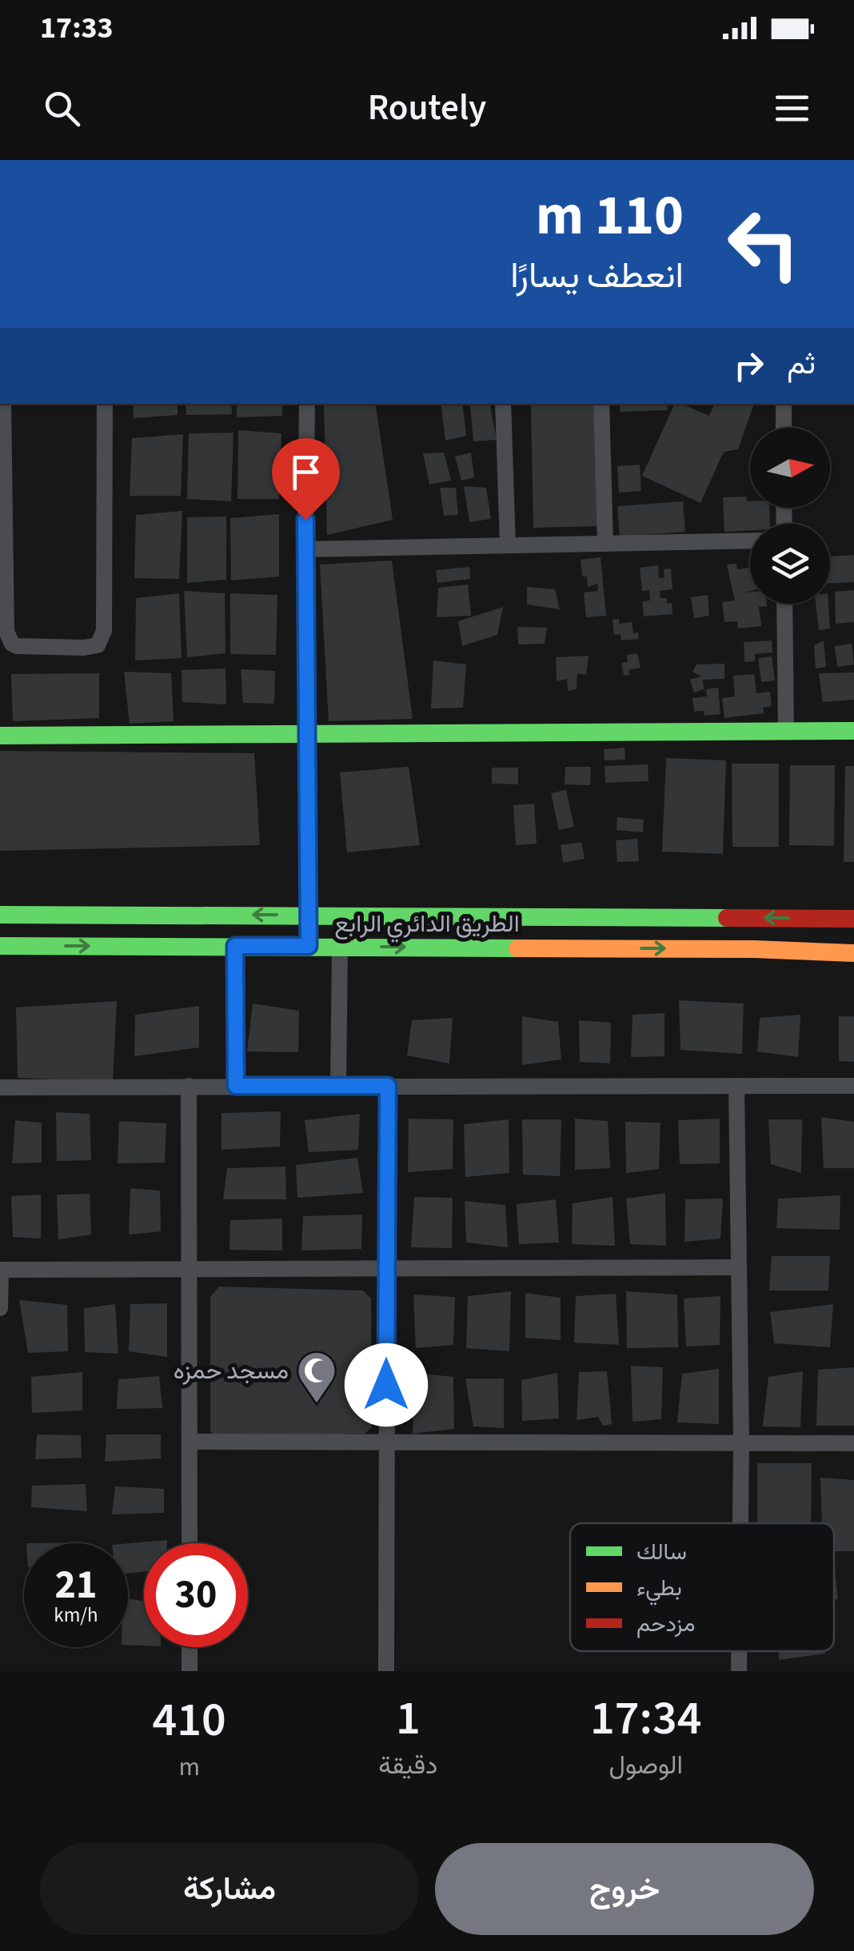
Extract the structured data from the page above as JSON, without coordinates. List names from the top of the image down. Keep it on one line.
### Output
{"streets":{"main road":["الطريق الدائري الرابع"]},"places":{"mosque":["مسجد حمزه"]},"legend":["سالك","بطيء","مزدحم"],"north":"right","page":{"status":"17:33","header":"Routely","turn":["110 m","انعطف يسارًا"],"then":"ثم","speed":"21 km/h","limit":"30","eta":["17:34","الوصول","1","دقيقة","410","m"],"buttons":["خروج","مشاركة"]}}
